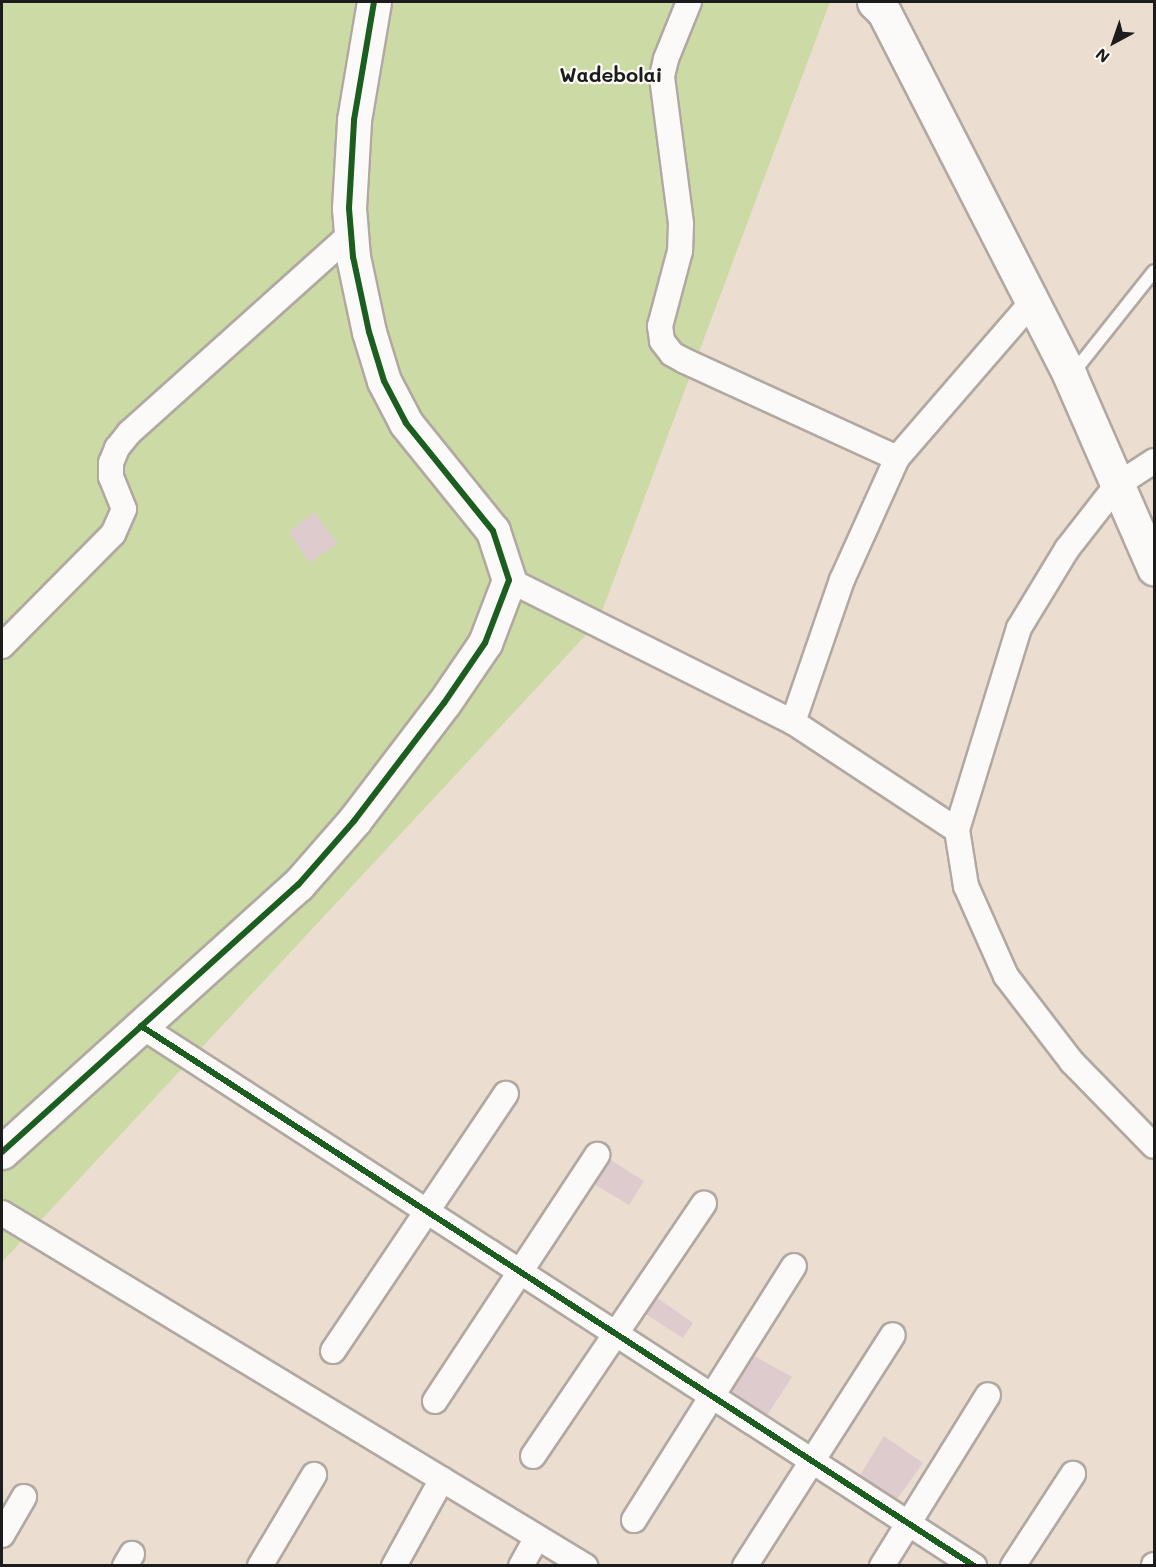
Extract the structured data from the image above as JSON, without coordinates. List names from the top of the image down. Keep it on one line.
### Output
{"districts":["Wadebolai"],"north":"bottom left"}
